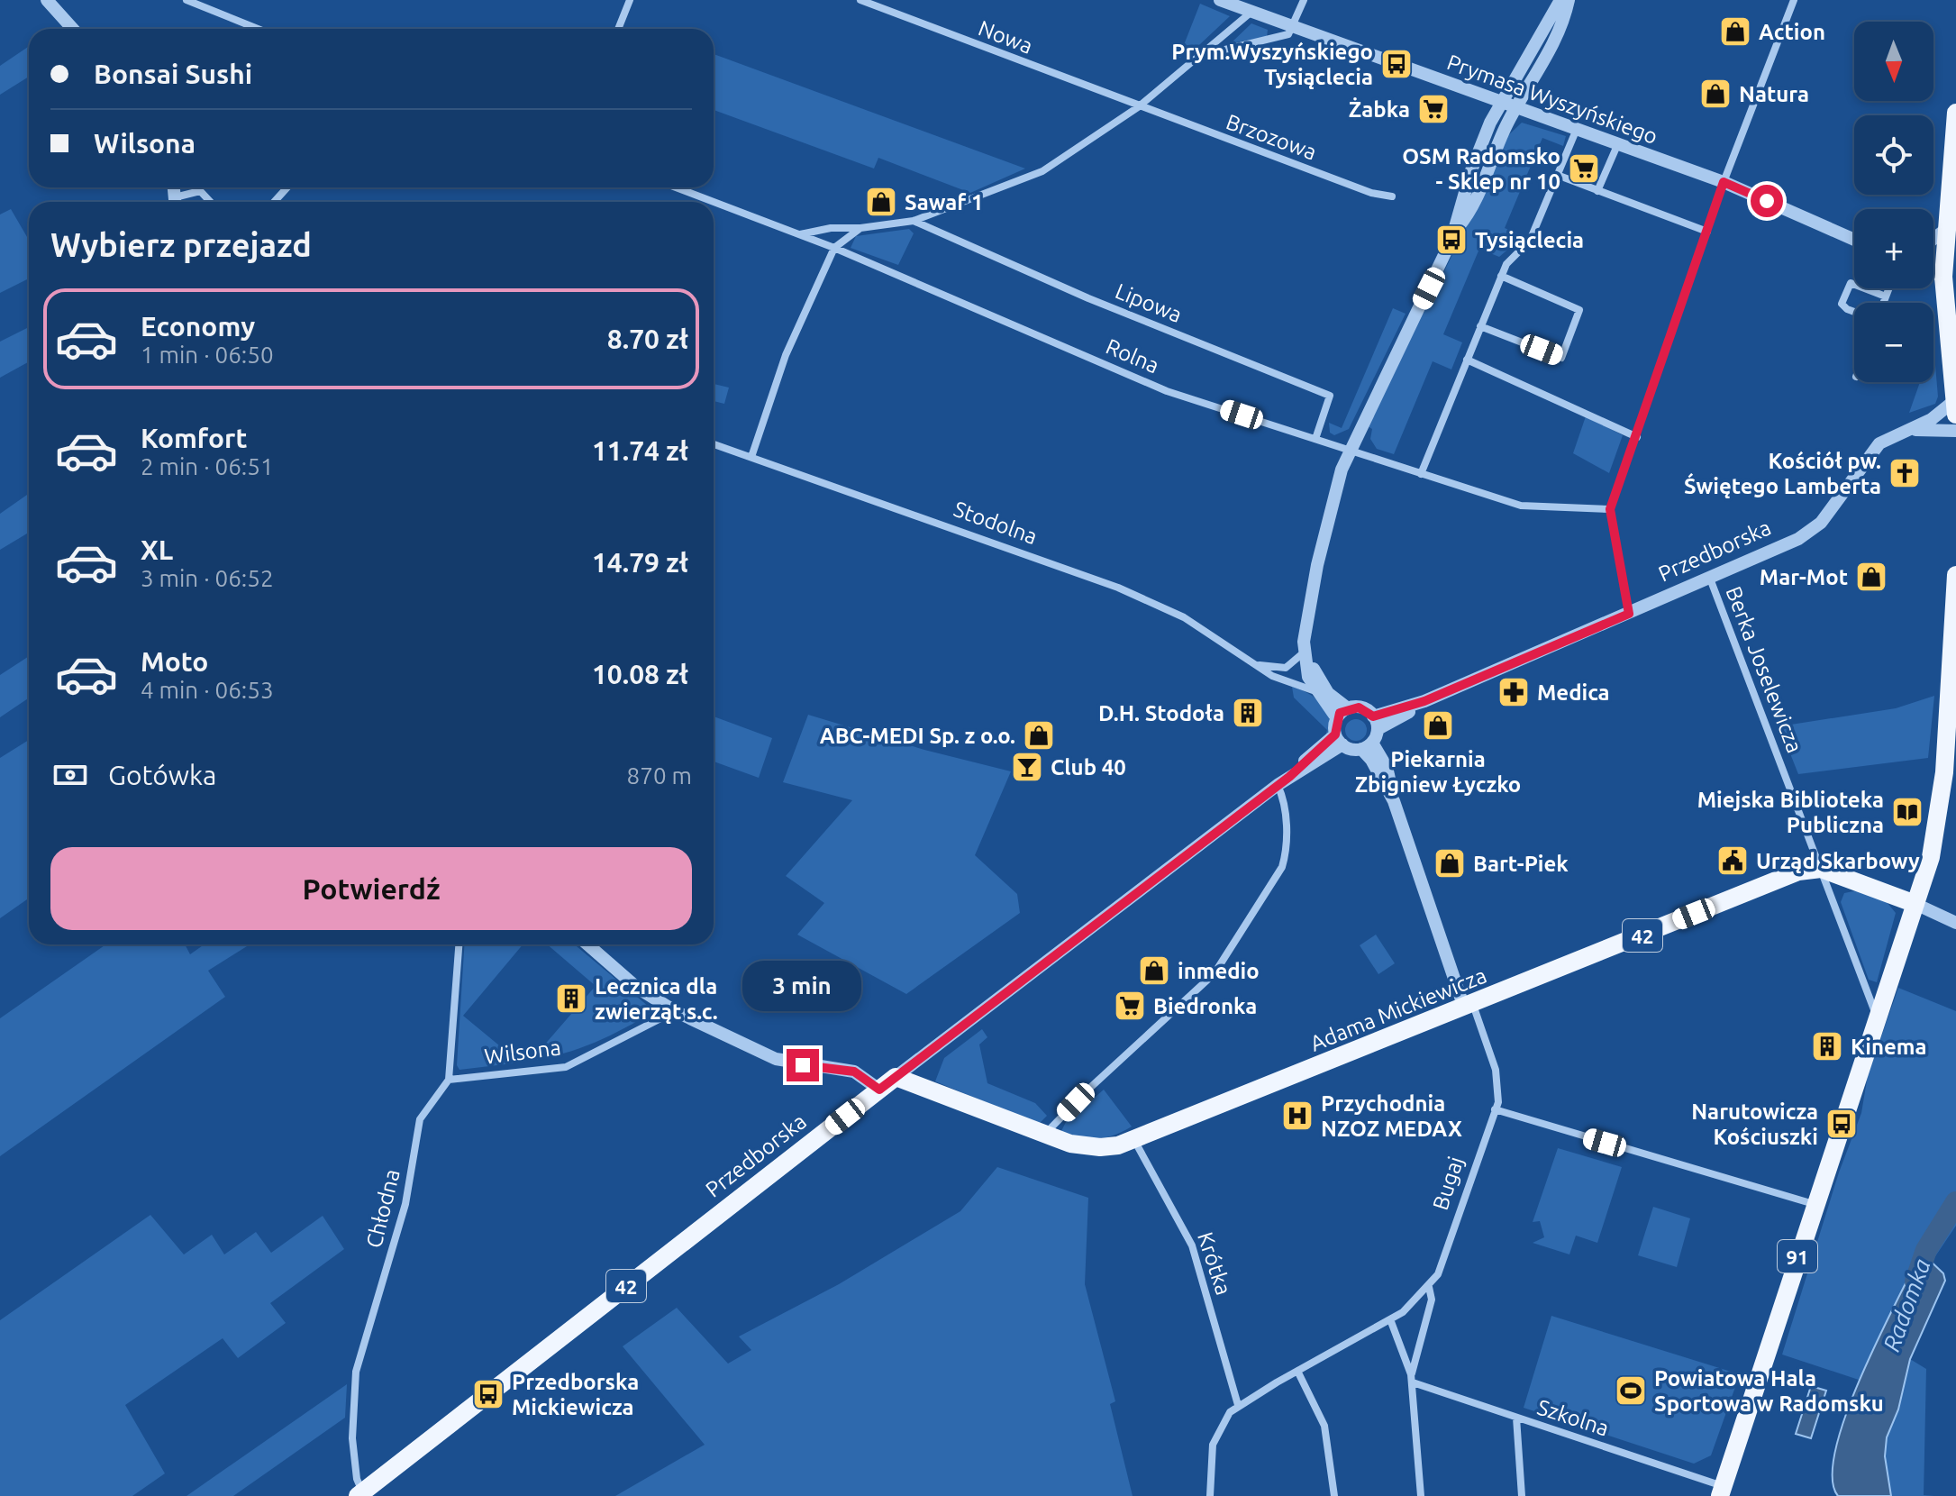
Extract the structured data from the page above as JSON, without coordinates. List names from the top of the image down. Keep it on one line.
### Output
{"streets":{"main road":["Przedborska","42","Adama Mickiewicza","91"],"street":["Nowa","Prymasa Wyszyńskiego","Brzozowa","Lipowa","Rolna","Stodolna","Berka Joselewicza","Wilsona","Bugaj","Chłodna","Krótka","Szkolna"]},"crossings":[["Nowa","Brzozowa"],["Lipowa","Rolna"],["Przedborska","Berka Joselewicza"],["Przedborska","Adama Mickiewicza"],["Przedborska","Bugaj"],["Przedborska","Chłodna"],["Berka Joselewicza","Adama Mickiewicza"],["Berka Joselewicza","91"],["Adama Mickiewicza","Bugaj"],["Adama Mickiewicza","Krótka"],["Wilsona","Chłodna"],["Bugaj","Szkolna"],["91","Szkolna"]],"water":["Radomka"],"places":{"shop":["Action","Natura","Sawaf 1","Mar-Mot","Piekarnia Zbigniew Łyczko","ABC-MEDI Sp. z o.o.","Bart-Piek","inmedio"],"bus stop":["Prym.Wyszyńskiego Tysiąclecia","Tysiąclecia","Narutowicza Kościuszki","Przedborska Mickiewicza"],"supermarket":["Żabka","OSM Radomsko - Sklep nr 10","Biedronka"],"church":["Kościół pw. Świętego Lamberta"],"pharmacy":["Medica"],"building":["D.H. Stodoła","Lecznica dla zwierząt s.c.","Kinema"],"bar":["Club 40"],"library":["Miejska Biblioteka Publiczna"],"public building":["Urząd Skarbowy"],"hospital":["Przychodnia NZOZ MEDAX"],"sports":["Powiatowa Hala Sportowa w Radomsku"]},"north":"bottom","page":{"map_buttons":["+","−"],"banner":["Bonsai Sushi","Wilsona"],"heading":"Wybierz przejazd","list":[{"name":"Economy","note":"1 min · 06:50","value":"8.70 zł"},{"name":"Komfort","note":"2 min · 06:51","value":"11.74 zł"},{"name":"XL","note":"3 min · 06:52","value":"14.79 zł"},{"name":"Moto","note":"4 min · 06:53","value":"10.08 zł"}],"pay":["Gotówka","870 m"],"buttons":"Potwierdź","bubble":"3 min"}}
